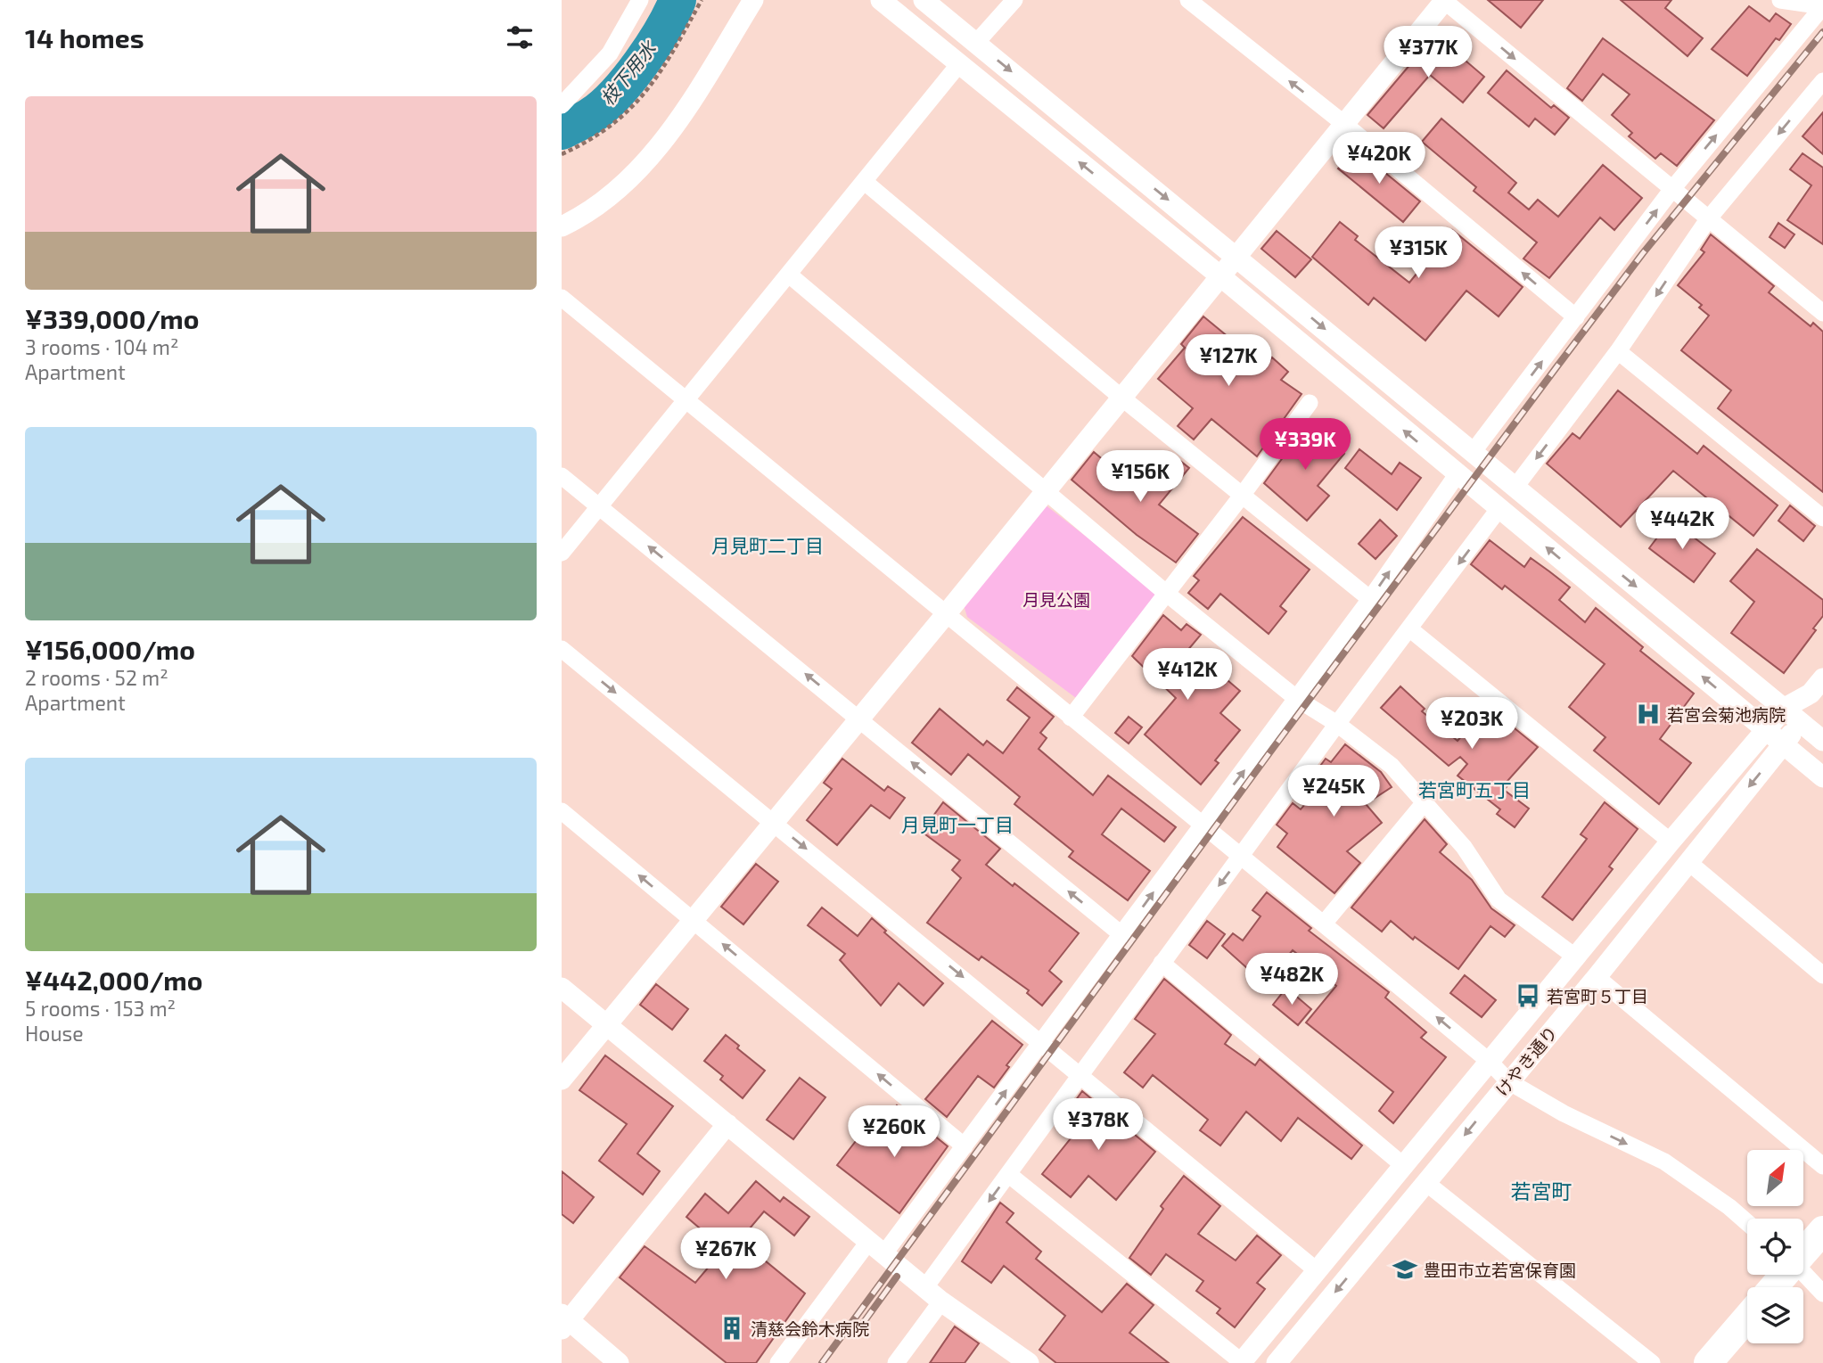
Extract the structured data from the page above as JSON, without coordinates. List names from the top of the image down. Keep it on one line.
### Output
{"streets":{"street":["けやき通り"]},"districts":["月見町二丁目","若宮町五丁目","月見町一丁目","若宮町"],"water":["枝下用水"],"parks":["月見公園"],"places":{"hospital":["若宮会菊池病院"],"bus stop":["若宮町５丁目"],"school or university":["豊田市立若宮保育園"],"building":["清慈会鈴木病院"]},"north":"top right","page":{"heading":"14 homes","price":["¥377K","¥420K","¥315K","¥127K","¥339K","¥156K","¥442K","¥412K","¥203K","¥245K","¥482K","¥378K","¥260K","¥267K"],"list":[{"name":"¥339,000/mo","note":"3 rooms · 104 m² · Apartment"},{"name":"¥156,000/mo","note":"2 rooms · 52 m² · Apartment"},{"name":"¥442,000/mo","note":"5 rooms · 153 m² · House"}]}}
